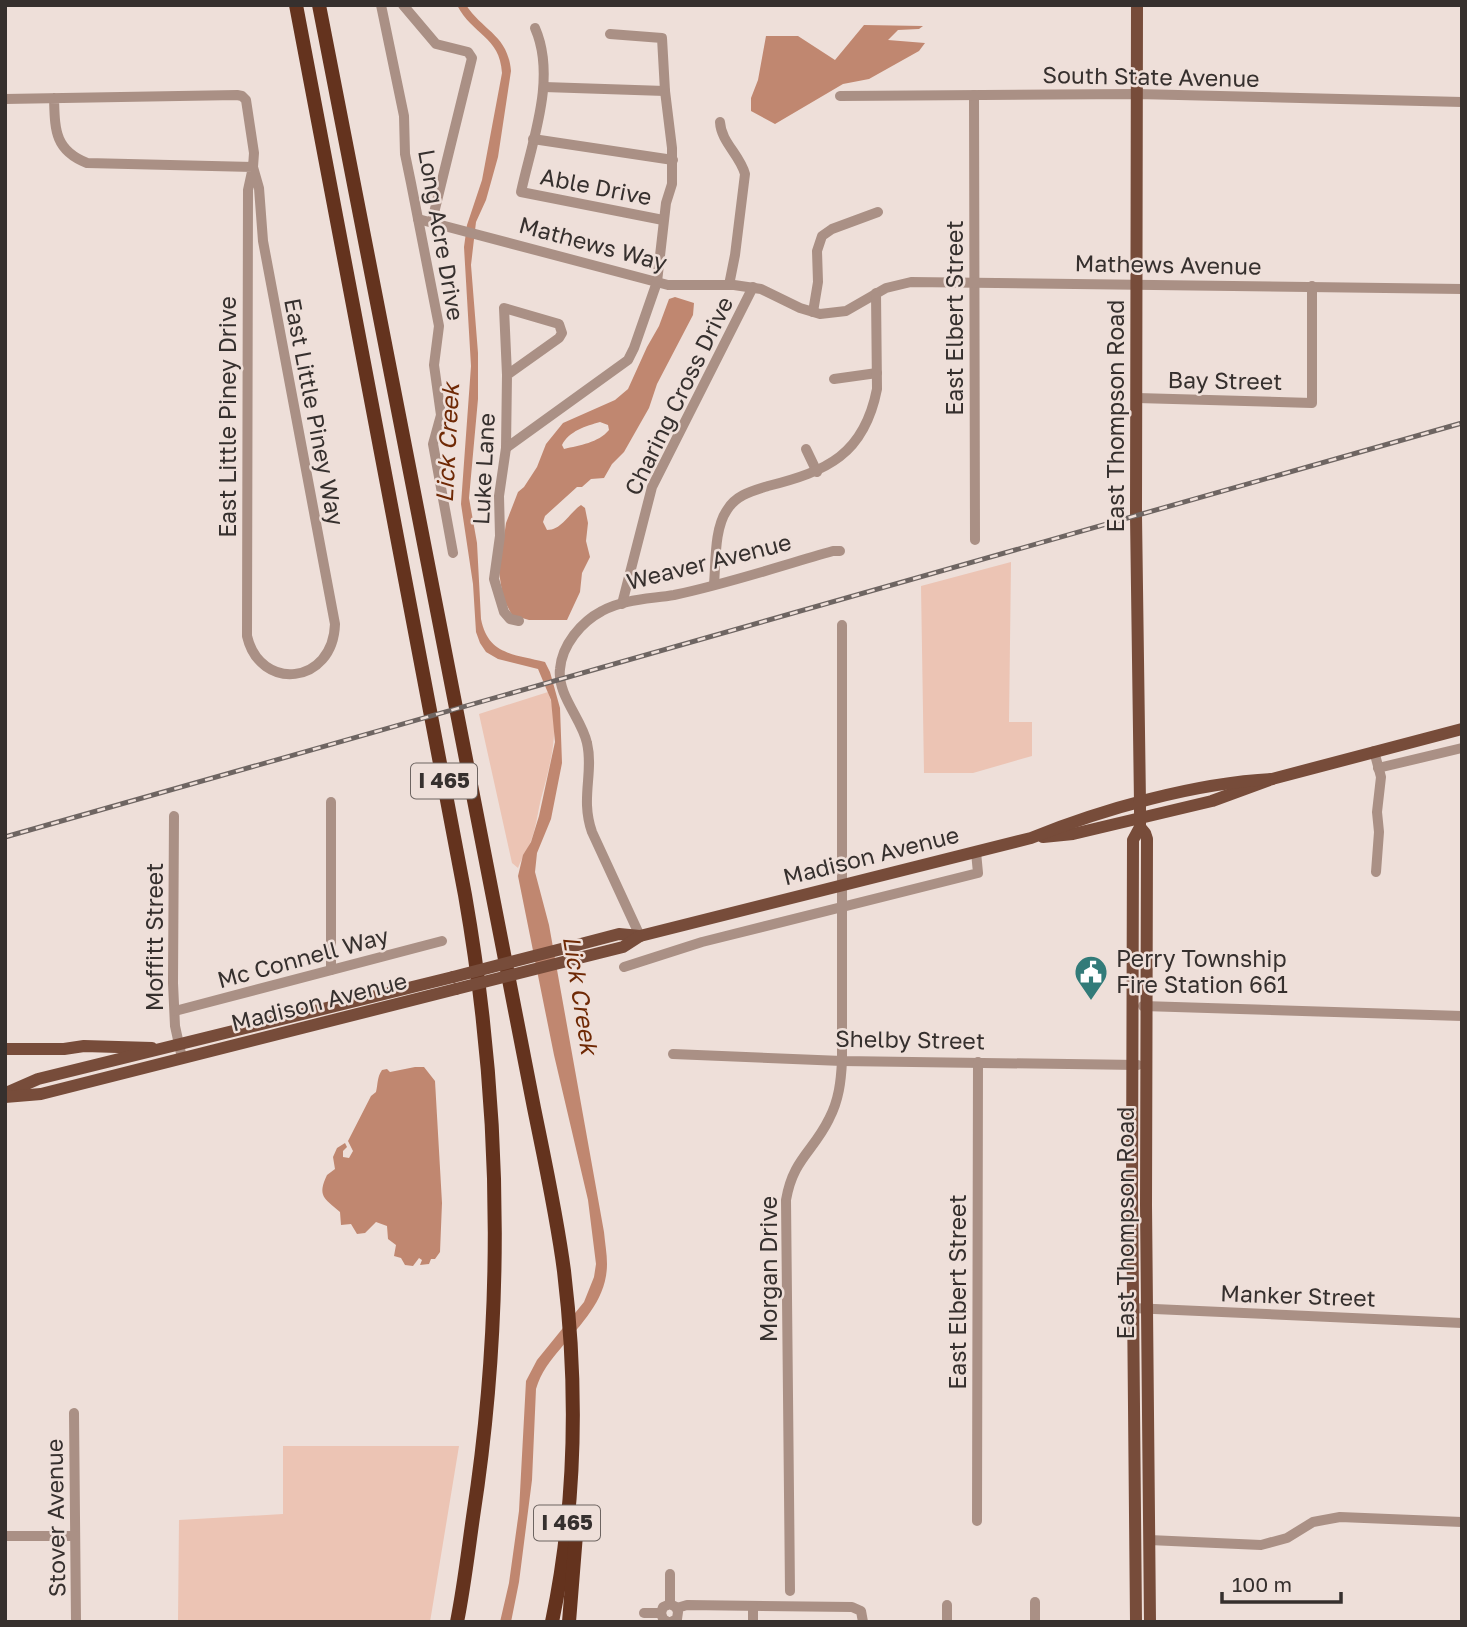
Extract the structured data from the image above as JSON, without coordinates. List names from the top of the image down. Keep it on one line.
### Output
{"streets":{"highway":["I 465"],"main road":["East Thompson Road","Madison Avenue"],"street":["South State Avenue","Able Drive","Long Acre Drive","Mathews Way","Mathews Avenue","East Elbert Street","Bay Street","Charing Cross Drive","East Little Piney Way","East Little Piney Drive","Luke Lane","Weaver Avenue","Moffitt Street","Mc Connell Way","Shelby Street","Morgan Drive","Manker Street","Stover Avenue"]},"crossings":[["South State Avenue","East Elbert Street"],["South State Avenue","East Thompson Road"],["Long Acre Drive","Mathews Way"],["Mathews Way","Charing Cross Drive"],["Mathews Avenue","East Elbert Street"],["Mathews Avenue","Bay Street"],["Mathews Avenue","East Thompson Road"],["East Elbert Street","Shelby Street"],["Bay Street","East Thompson Road"],["Charing Cross Drive","Weaver Avenue"],["East Little Piney Way","East Little Piney Drive"],["East Thompson Road","Madison Avenue"],["East Thompson Road","Shelby Street"],["East Thompson Road","Manker Street"],["Weaver Avenue","Madison Avenue"],["Madison Avenue","Moffitt Street"],["Madison Avenue","Morgan Drive"],["Moffitt Street","Mc Connell Way"],["Shelby Street","Morgan Drive"]],"water":["Lick Creek"],"places":{"public building":["Perry Township Fire Station 661"]},"scale_bar":"100 m"}
